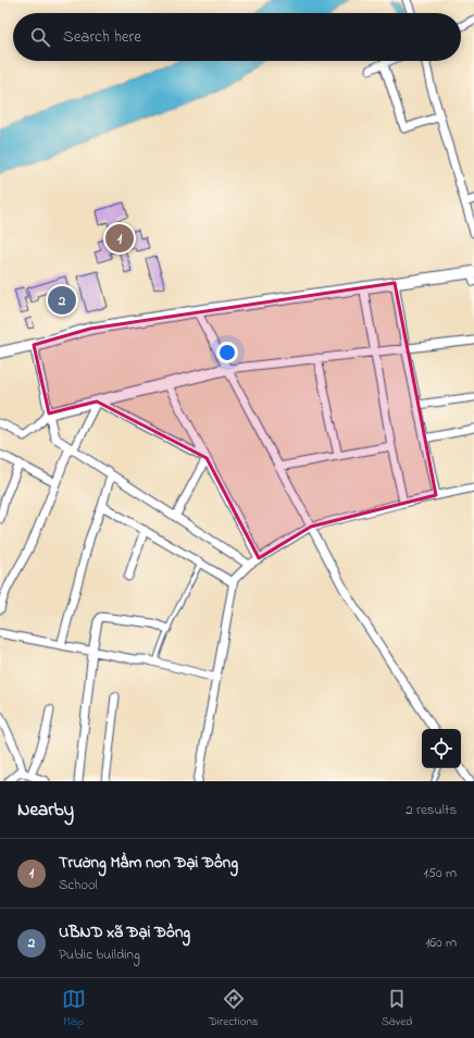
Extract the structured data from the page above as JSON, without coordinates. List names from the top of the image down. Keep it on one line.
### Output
{"page":{"search":"Search here","pins":["1","2"],"heading":["Nearby","2 results"],"list":[{"mark":"1","name":"Trường Mầm non Đại Đồng","note":"School","value":"150 m"},{"mark":"2","name":"UBND xã Đại Đồng","note":"Public building","value":"160 m"}],"nav":["Map","Directions","Saved"]}}
